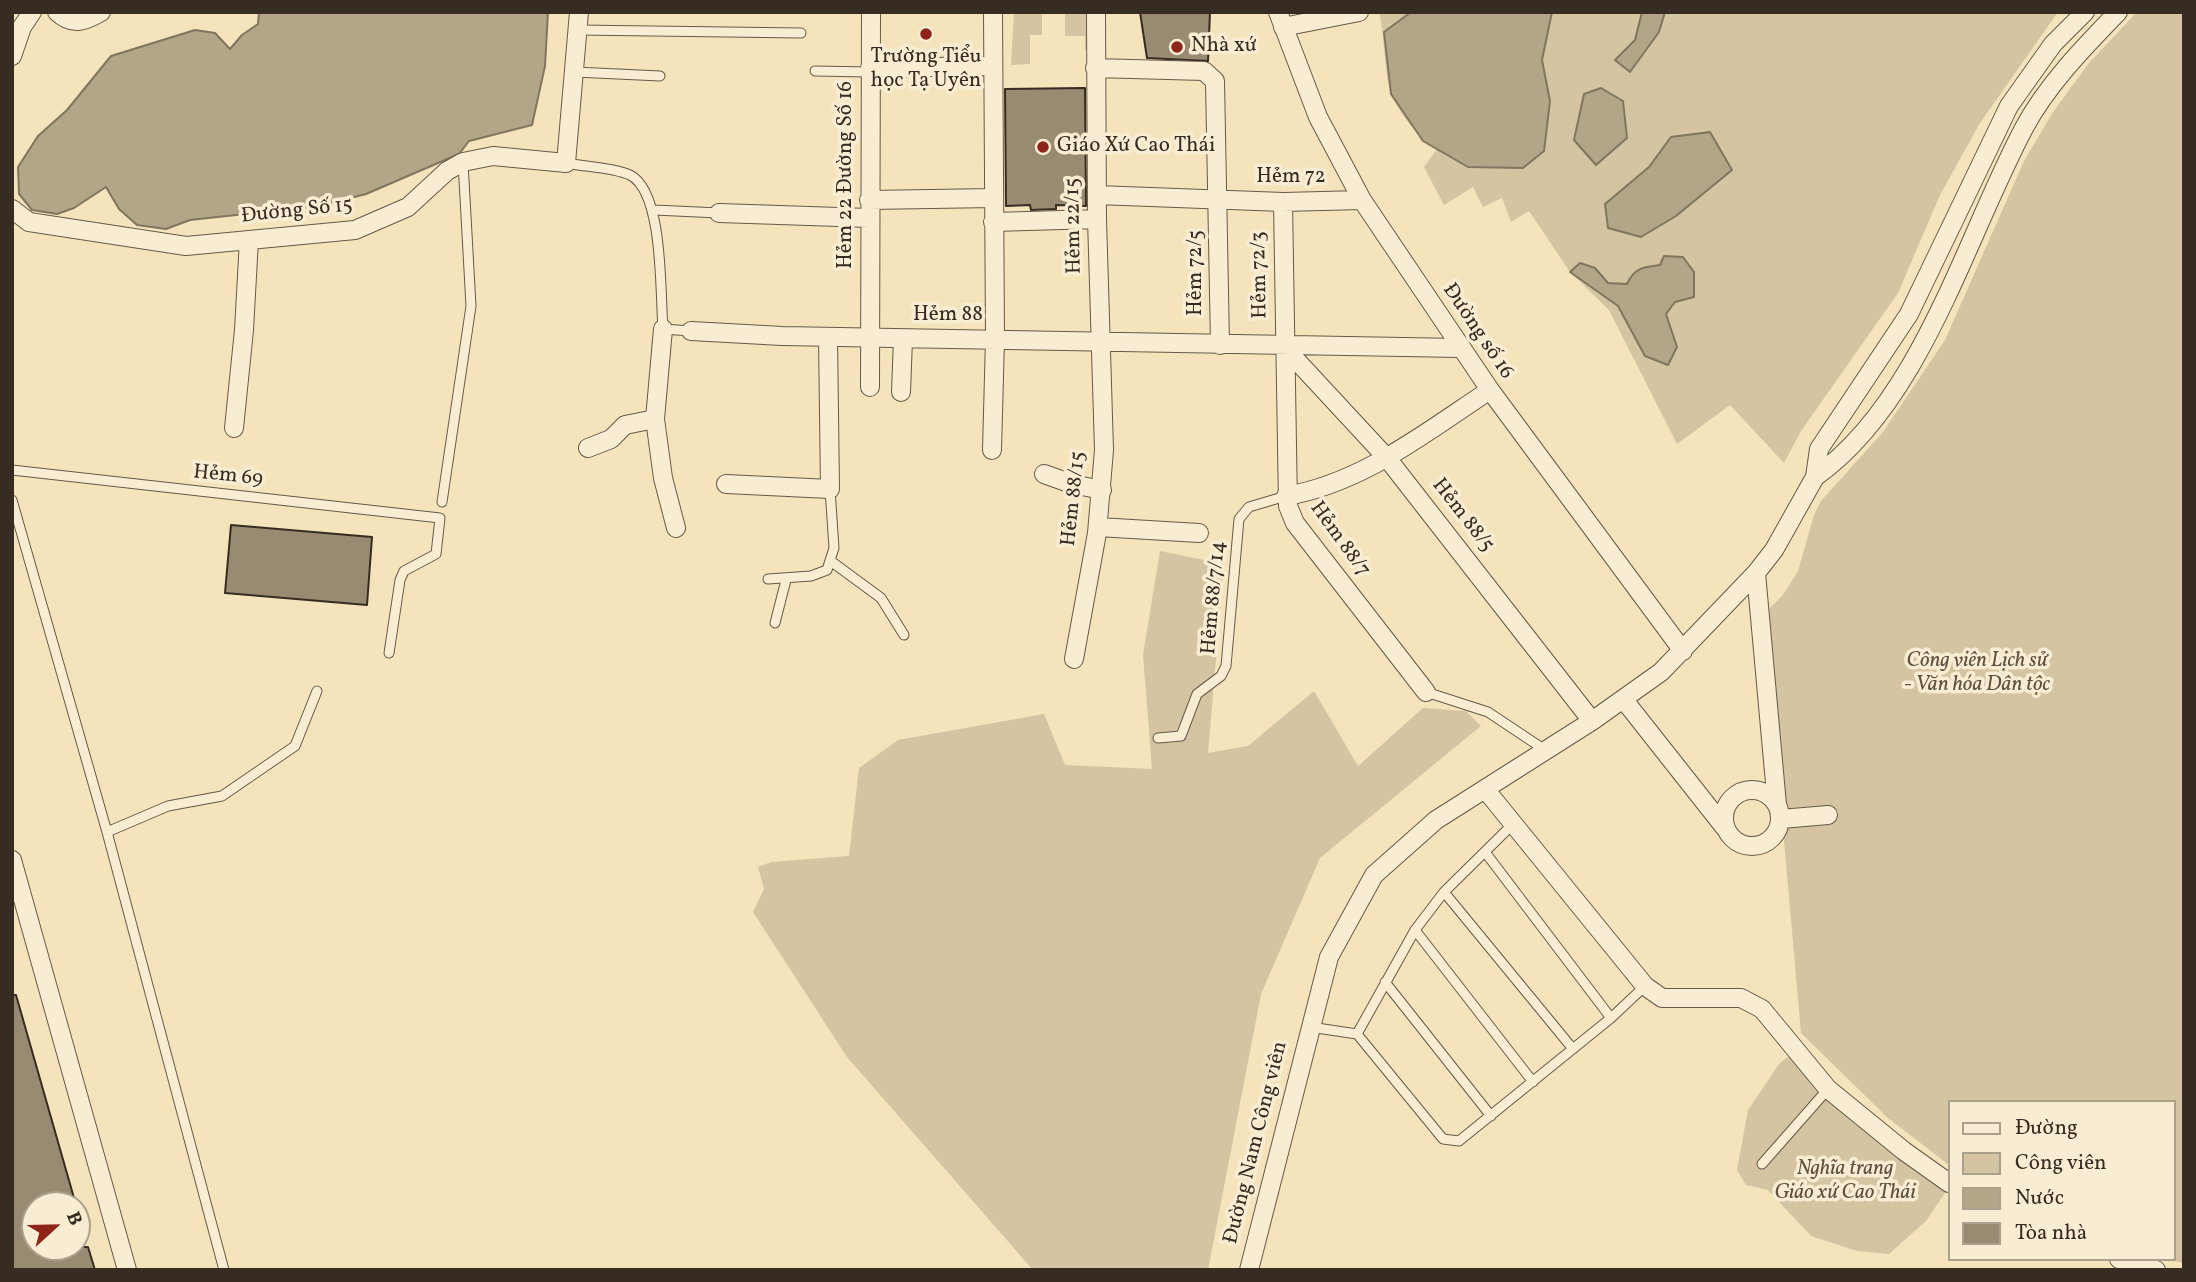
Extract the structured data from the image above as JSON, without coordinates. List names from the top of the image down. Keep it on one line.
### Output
{"streets":{"street":["Hẻm 22 Đường Số 16","Hẻm 72","Đường Số 15","Hẻm 22/15","Hẻm 72/5","Hẻm 72/3","Hẻm 88","Đường số 16","Hẻm 88/15","Hẻm 88/5","Hẻm 88/7","Đường Nam Công viên"],"lane":["Hẻm 69","Hẻm 88/7/14"]},"crossings":[["Hẻm 22 Đường Số 16","Hẻm 88"],["Hẻm 72","Hẻm 22/15"],["Hẻm 72","Hẻm 72/5"],["Hẻm 72","Hẻm 72/3"],["Hẻm 72","Đường số 16"],["Hẻm 22/15","Hẻm 72/5"],["Hẻm 22/15","Hẻm 88"],["Hẻm 22/15","Hẻm 88/15"],["Hẻm 72/5","Hẻm 88"],["Hẻm 72/3","Hẻm 88"],["Hẻm 72/3","Hẻm 88/5"],["Hẻm 72/3","Hẻm 88/7"],["Hẻm 88","Đường số 16"],["Hẻm 88","Hẻm 88/15"],["Hẻm 88","Hẻm 88/5"],["Hẻm 88","Hẻm 88/7"],["Đường số 16","Đường Nam Công viên"],["Hẻm 88/5","Hẻm 88/7"],["Hẻm 88/5","Đường Nam Công viên"],["Hẻm 88/7","Hẻm 88/7/14"]],"parks":["Công viên Lịch sử - Văn hóa Dân tộc","Nghĩa trang Giáo xứ Cao Thái"],"places":["Trường Tiểu học Tạ Uyên","Nhà xứ","Giáo Xứ Cao Thái"],"legend":["Đường","Công viên","Nước","Tòa nhà"],"north":"right"}
